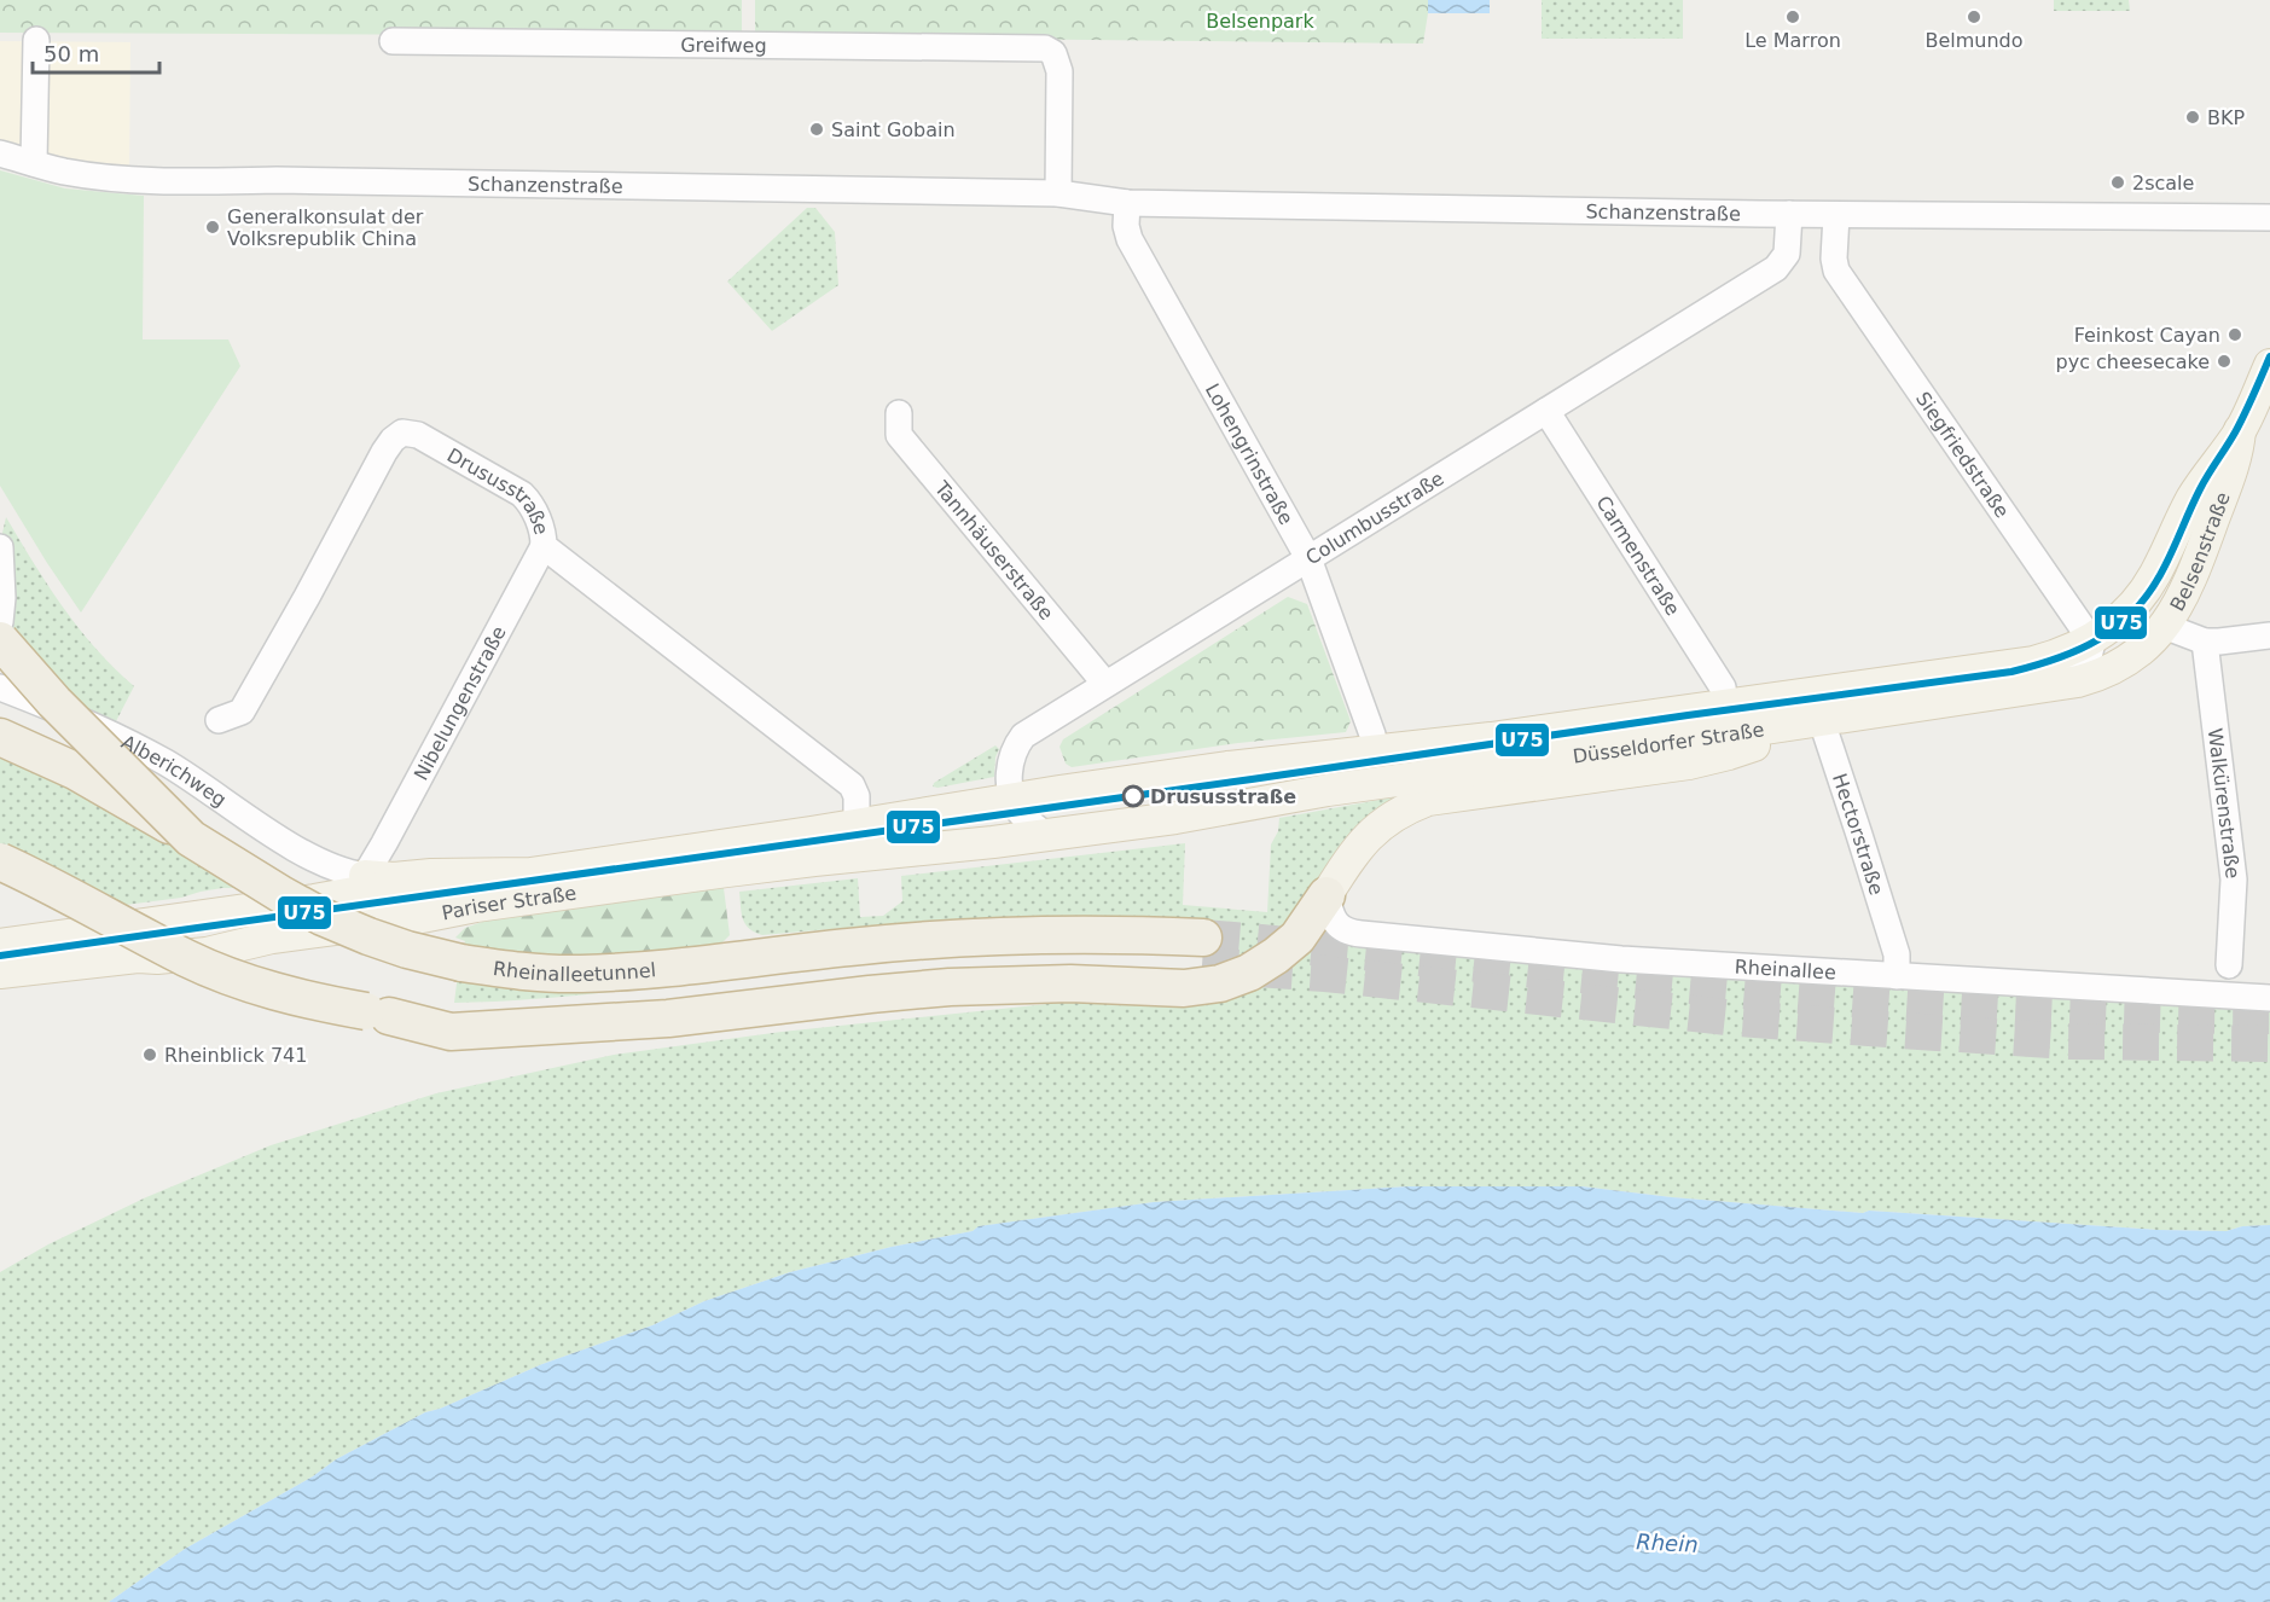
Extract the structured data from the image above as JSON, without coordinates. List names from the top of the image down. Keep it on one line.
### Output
{"streets":{"highway":["Rheinalleetunnel"],"main road":["Belsenstraße","Düsseldorfer Straße","Pariser Straße"],"street":["Greifweg","Schanzenstraße","Lohengrinstraße","Siegfriedstraße","Drususstraße","Columbusstraße","Tannhäuserstraße","Carmenstraße","Nibelungenstraße","Alberichweg","Walkürenstraße","Hectorstraße","Rheinallee"]},"crossings":[["Greifweg","Schanzenstraße"],["Schanzenstraße","Lohengrinstraße"],["Schanzenstraße","Siegfriedstraße"],["Schanzenstraße","Columbusstraße"],["Lohengrinstraße","Columbusstraße"],["Lohengrinstraße","Düsseldorfer Straße"],["Siegfriedstraße","Belsenstraße"],["Siegfriedstraße","Düsseldorfer Straße"],["Drususstraße","Nibelungenstraße"],["Drususstraße","Düsseldorfer Straße"],["Drususstraße","Pariser Straße"],["Columbusstraße","Tannhäuserstraße"],["Columbusstraße","Carmenstraße"],["Columbusstraße","Düsseldorfer Straße"],["Belsenstraße","Düsseldorfer Straße"],["Carmenstraße","Düsseldorfer Straße"],["Nibelungenstraße","Alberichweg"],["Nibelungenstraße","Pariser Straße"],["Düsseldorfer Straße","Hectorstraße"],["Düsseldorfer Straße","Pariser Straße"],["Düsseldorfer Straße","Rheinallee"],["Alberichweg","Pariser Straße"],["Hectorstraße","Rheinallee"]],"water":["Rhein"],"parks":["Belsenpark"],"places":["Le Marron","Belmundo","BKP","Saint Gobain","2scale","Generalkonsulat der Volksrepublik China","Feinkost Cayan","pyc cheesecake","Drususstraße","Rheinblick 741"],"lines":["transit line U75"],"scale_bar":"50 m"}
